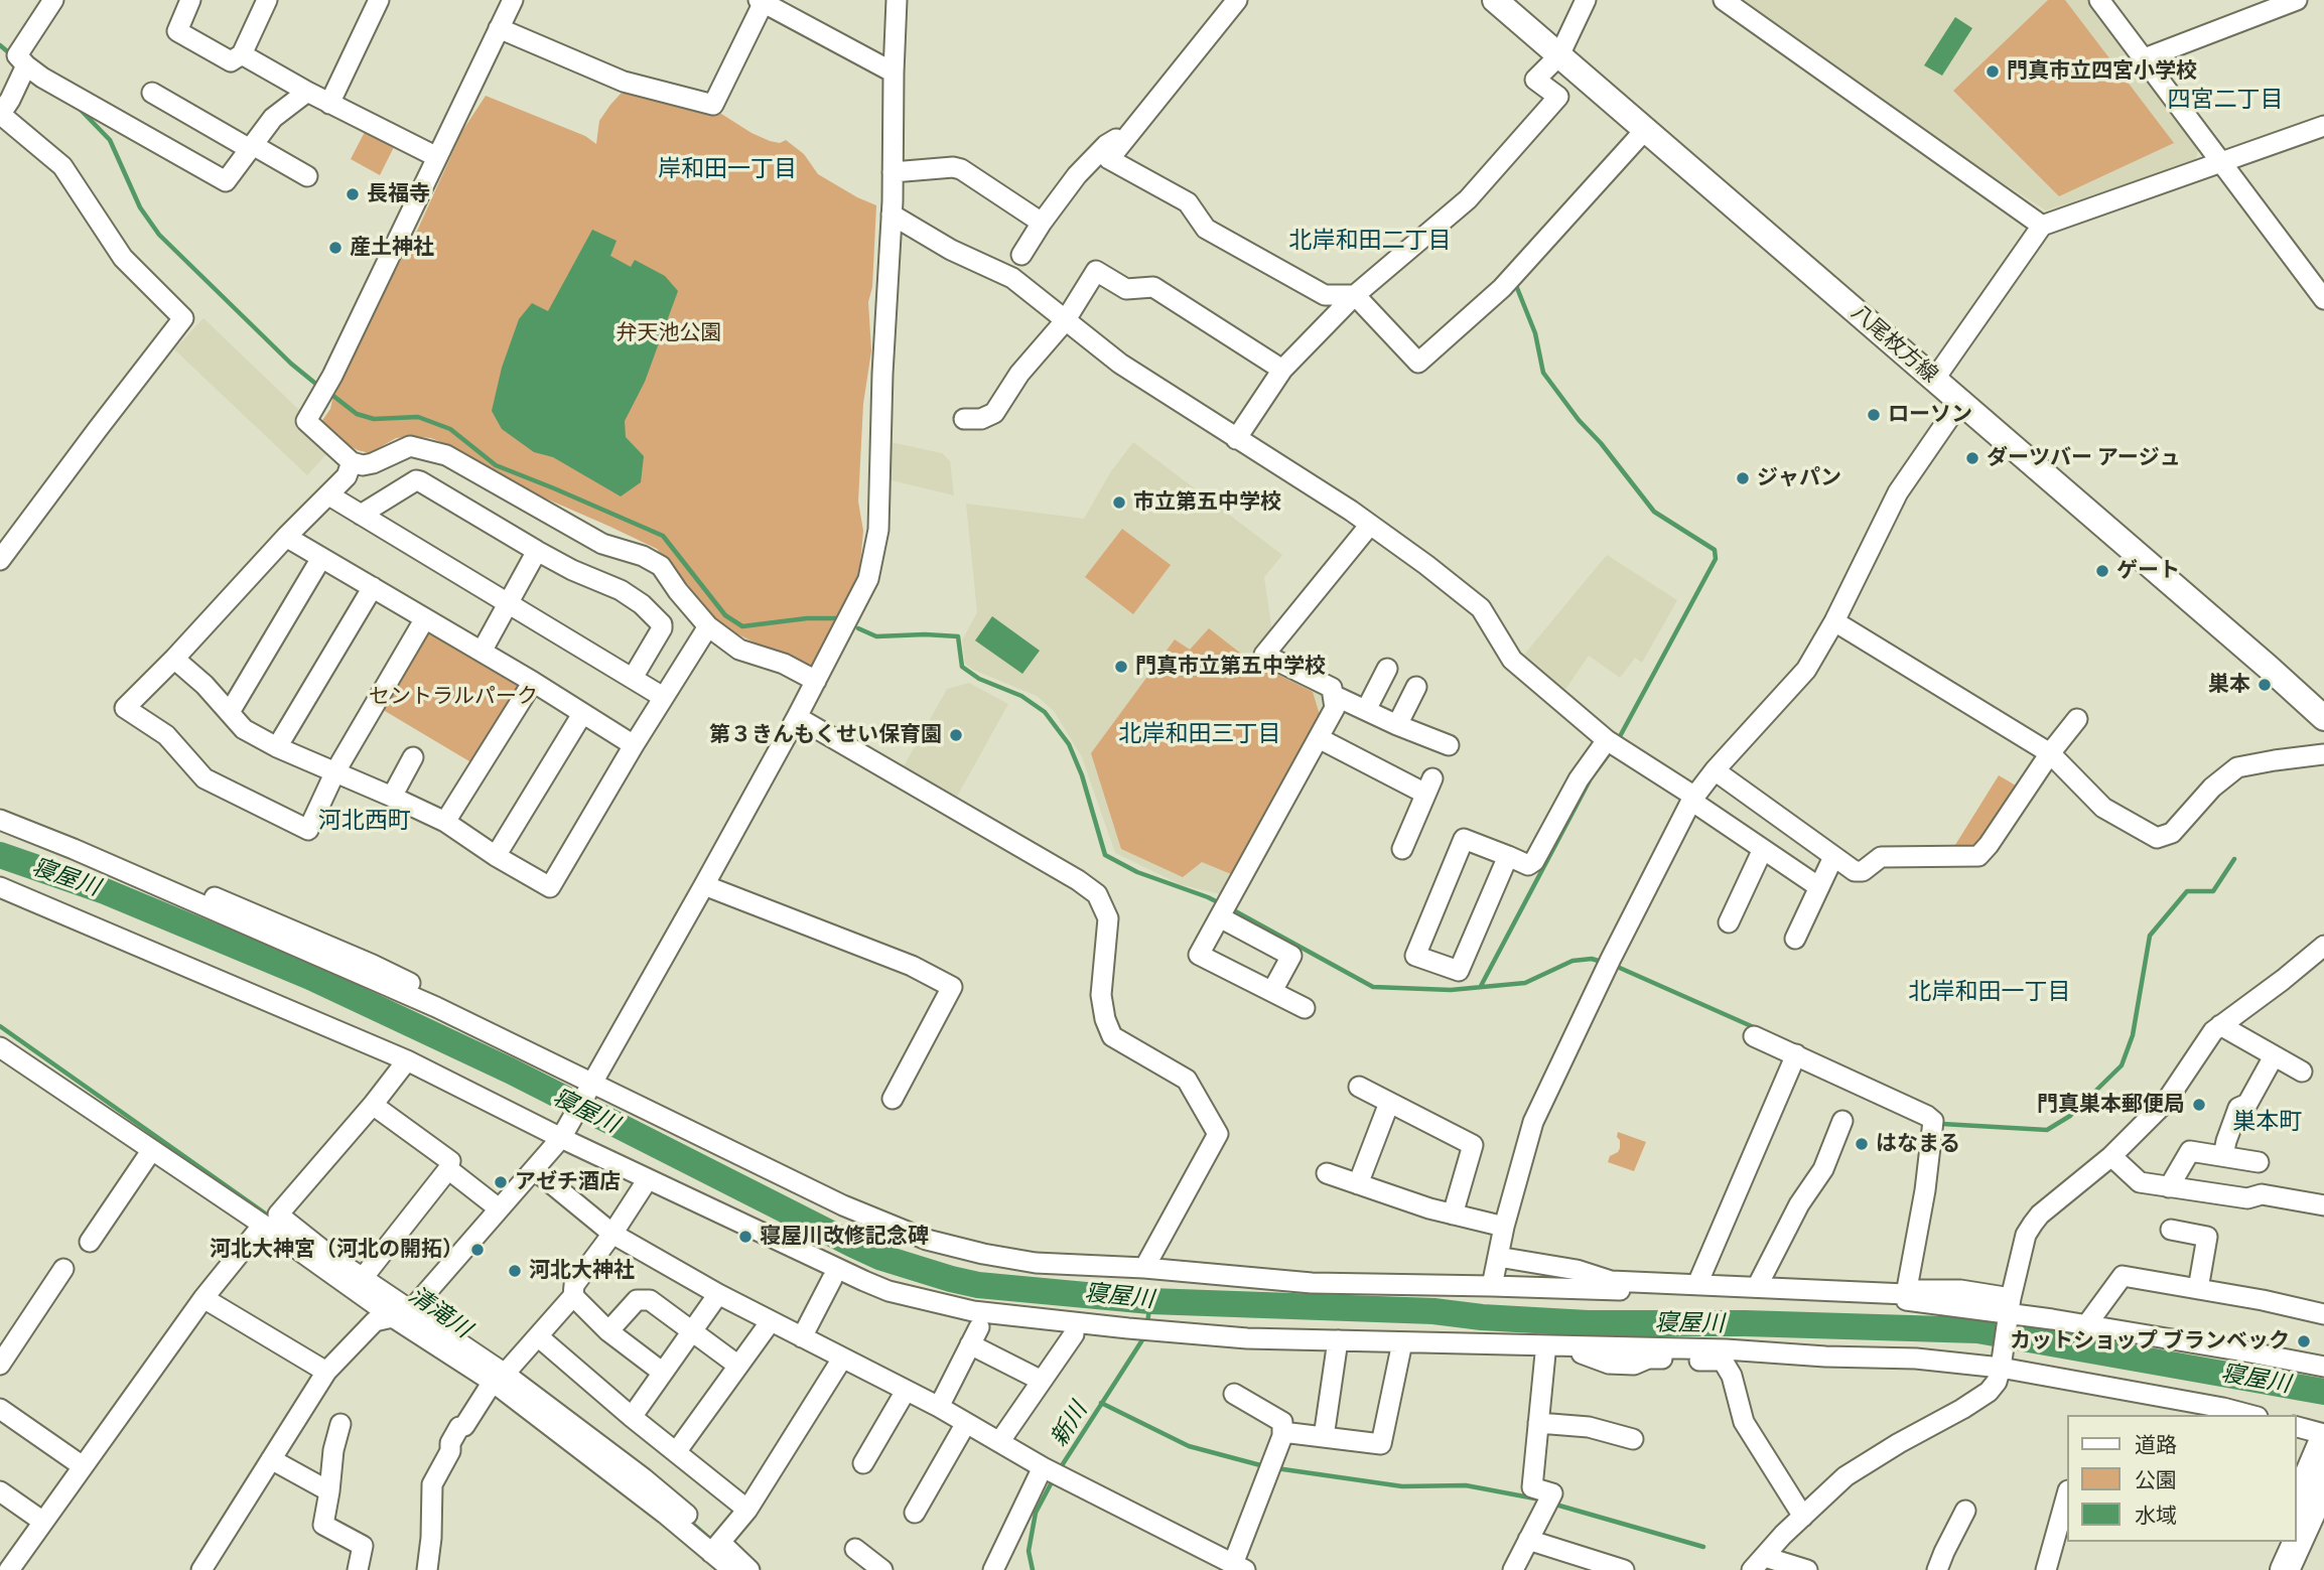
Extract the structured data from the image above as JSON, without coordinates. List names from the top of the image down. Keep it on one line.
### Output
{"streets":{"main road":["八尾枚方線"]},"districts":["四宮二丁目","岸和田一丁目","北岸和田二丁目","北岸和田三丁目","河北西町","北岸和田一丁目","巣本町"],"water":["寝屋川","清滝川","新川"],"parks":["弁天池公園","セントラルパーク"],"places":["門真市立四宮小学校","長福寺","産土神社","ローソン","ダーツバー アージュ","ジャパン","市立第五中学校","ゲート","門真市立第五中学校","巣本","第３きんもくせい保育園","門真巣本郵便局","はなまる","アゼチ酒店","寝屋川改修記念碑","河北大神宮（河北の開拓）","河北大神社","カットショップ ブランベック"],"legend":["道路","公園","水域"]}
